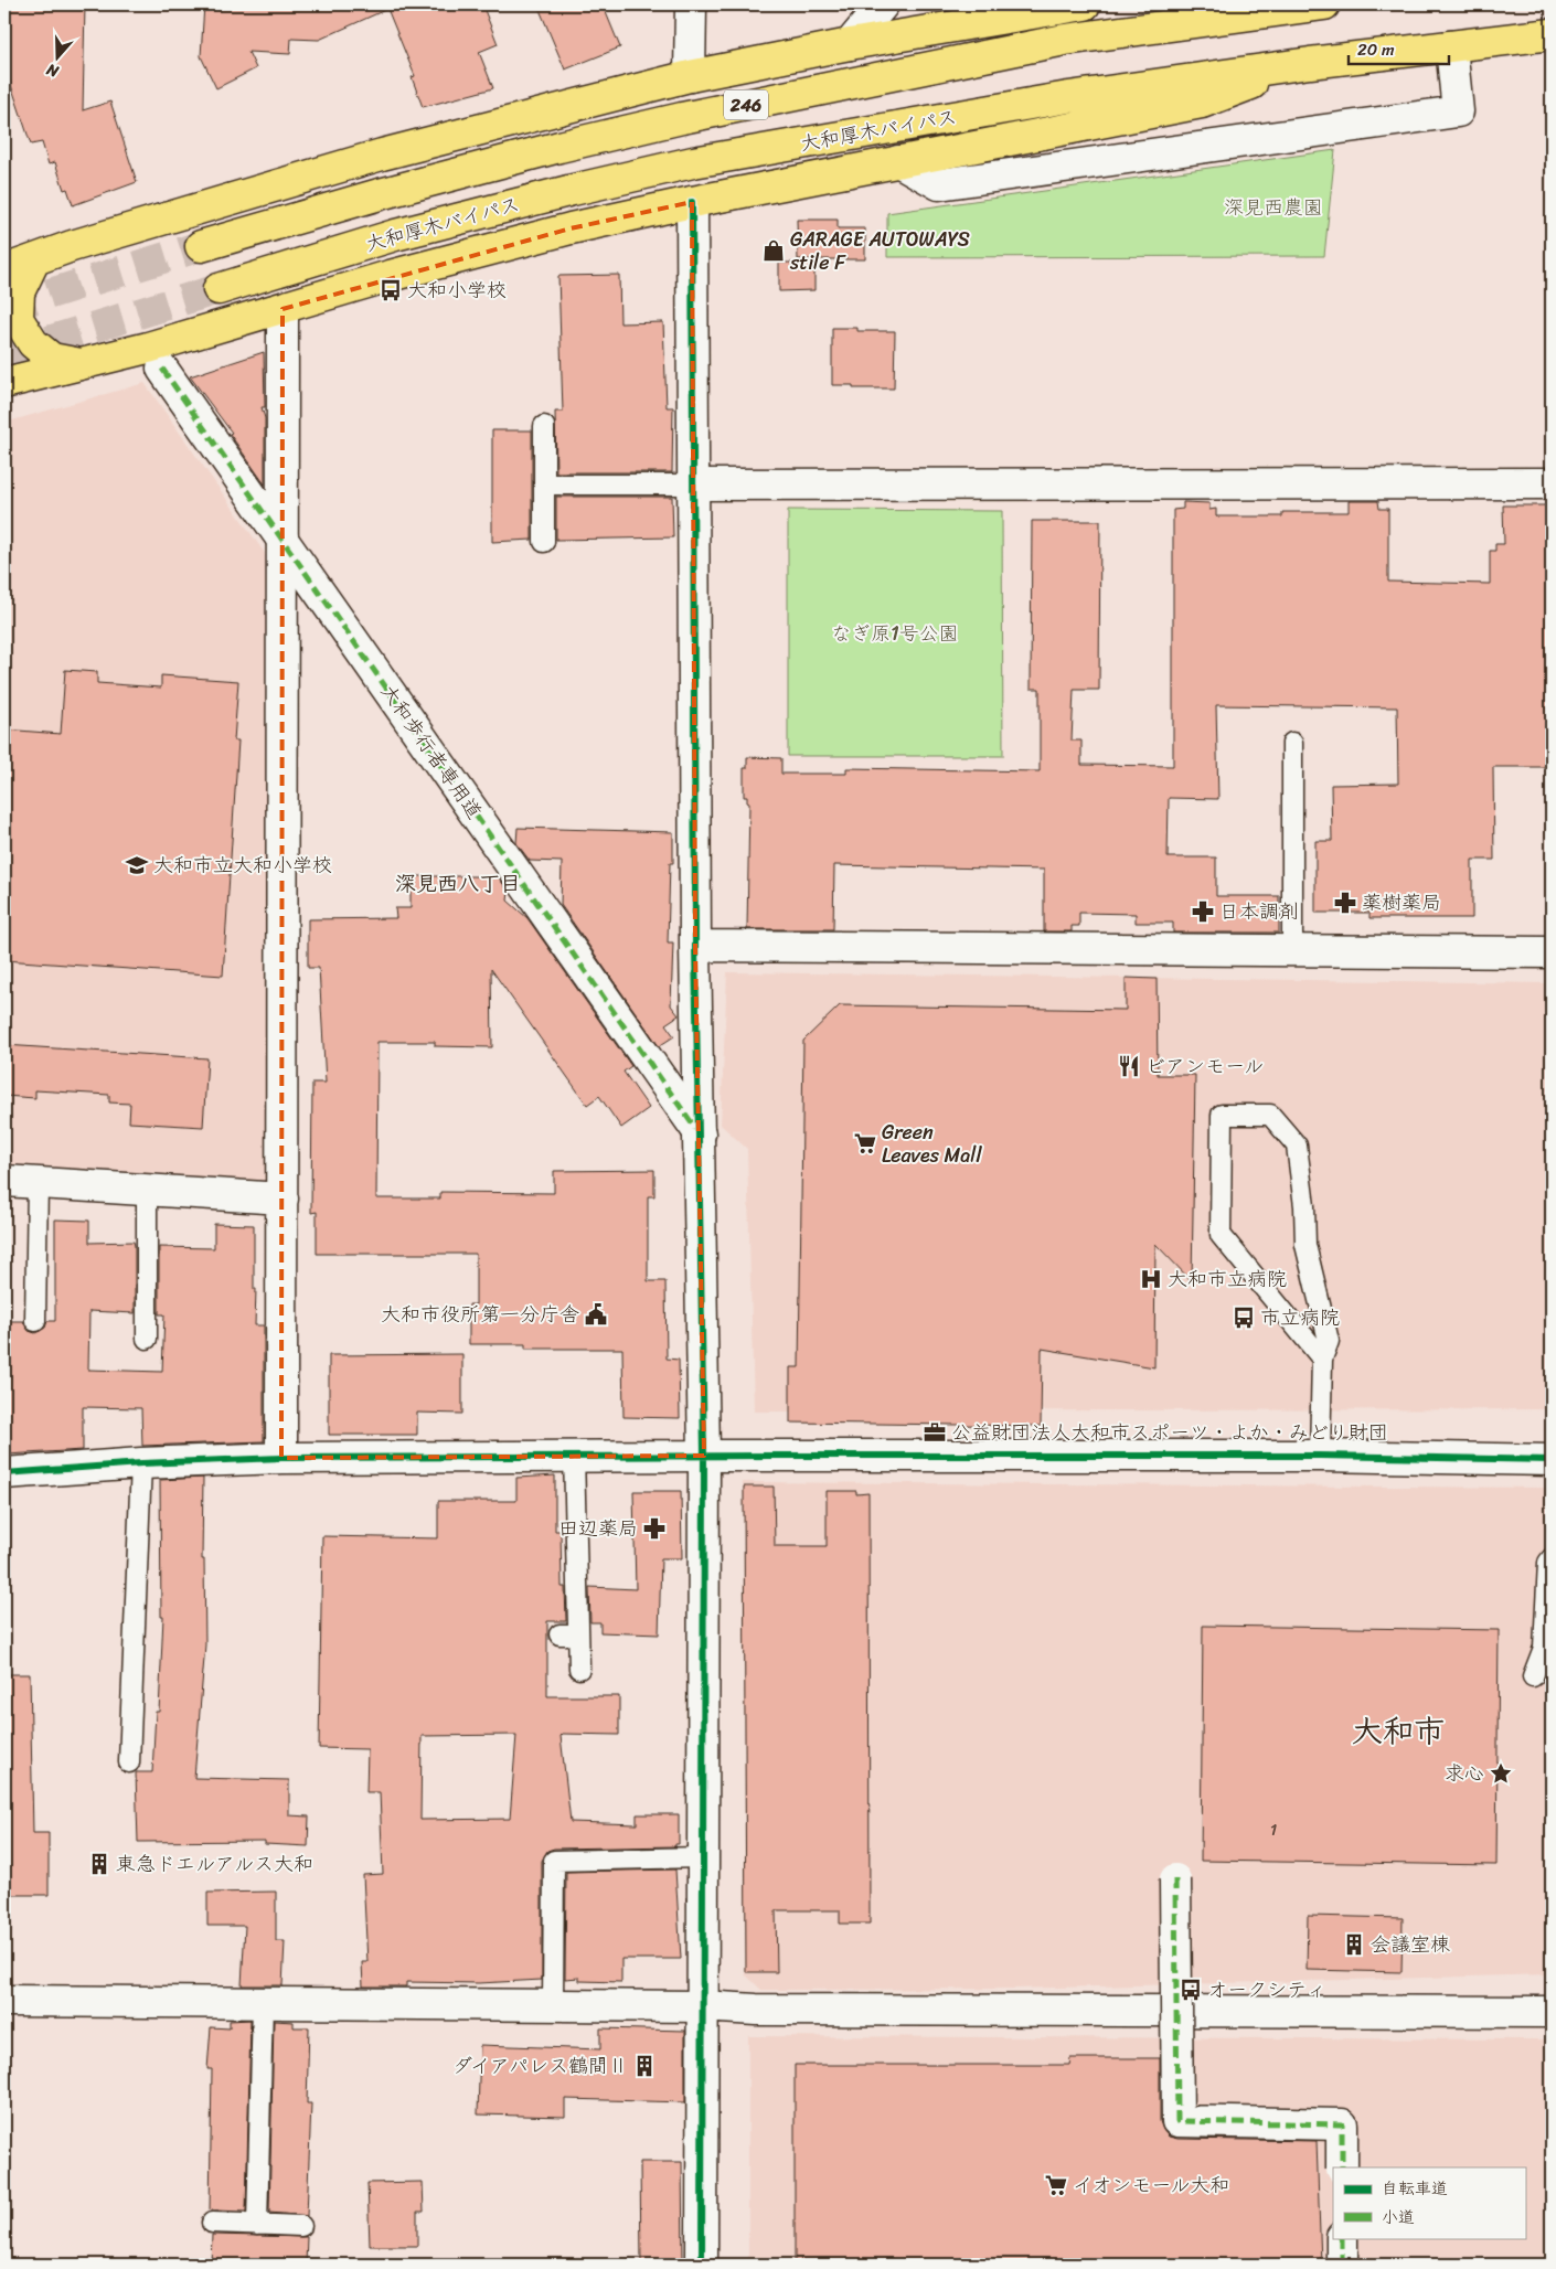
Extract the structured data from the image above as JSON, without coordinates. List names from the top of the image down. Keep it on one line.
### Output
{"streets":{"highway":["246","大和厚木バイパス"],"street":["大和歩行者専用道"]},"districts":["深見西八丁目","大和市"],"parks":["深見西農園","なぎ原1号公園"],"places":{"shop":["GARAGE AUTOWAYS stile F"],"bus stop":["大和小学校","市立病院","オークシティ"],"school or university":["大和市立大和小学校"],"pharmacy":["薬樹薬局","日本調剤","田辺薬局"],"restaurant":["ビアンモール"],"supermarket":["Green Leaves Mall","イオンモール大和"],"hospital":["大和市立病院"],"public building":["大和市役所第一分庁舎"],"office":["公益財団法人大和市スポーツ・よか・みどり財団"],"place":["求心"],"building":["東急ドエルアルス大和","会議室棟","ダイアパレス鶴間Ⅱ"]},"house_numbers":["1"],"legend":["自転車道","小道"],"scale_bar":"20 m","north":"bottom"}
